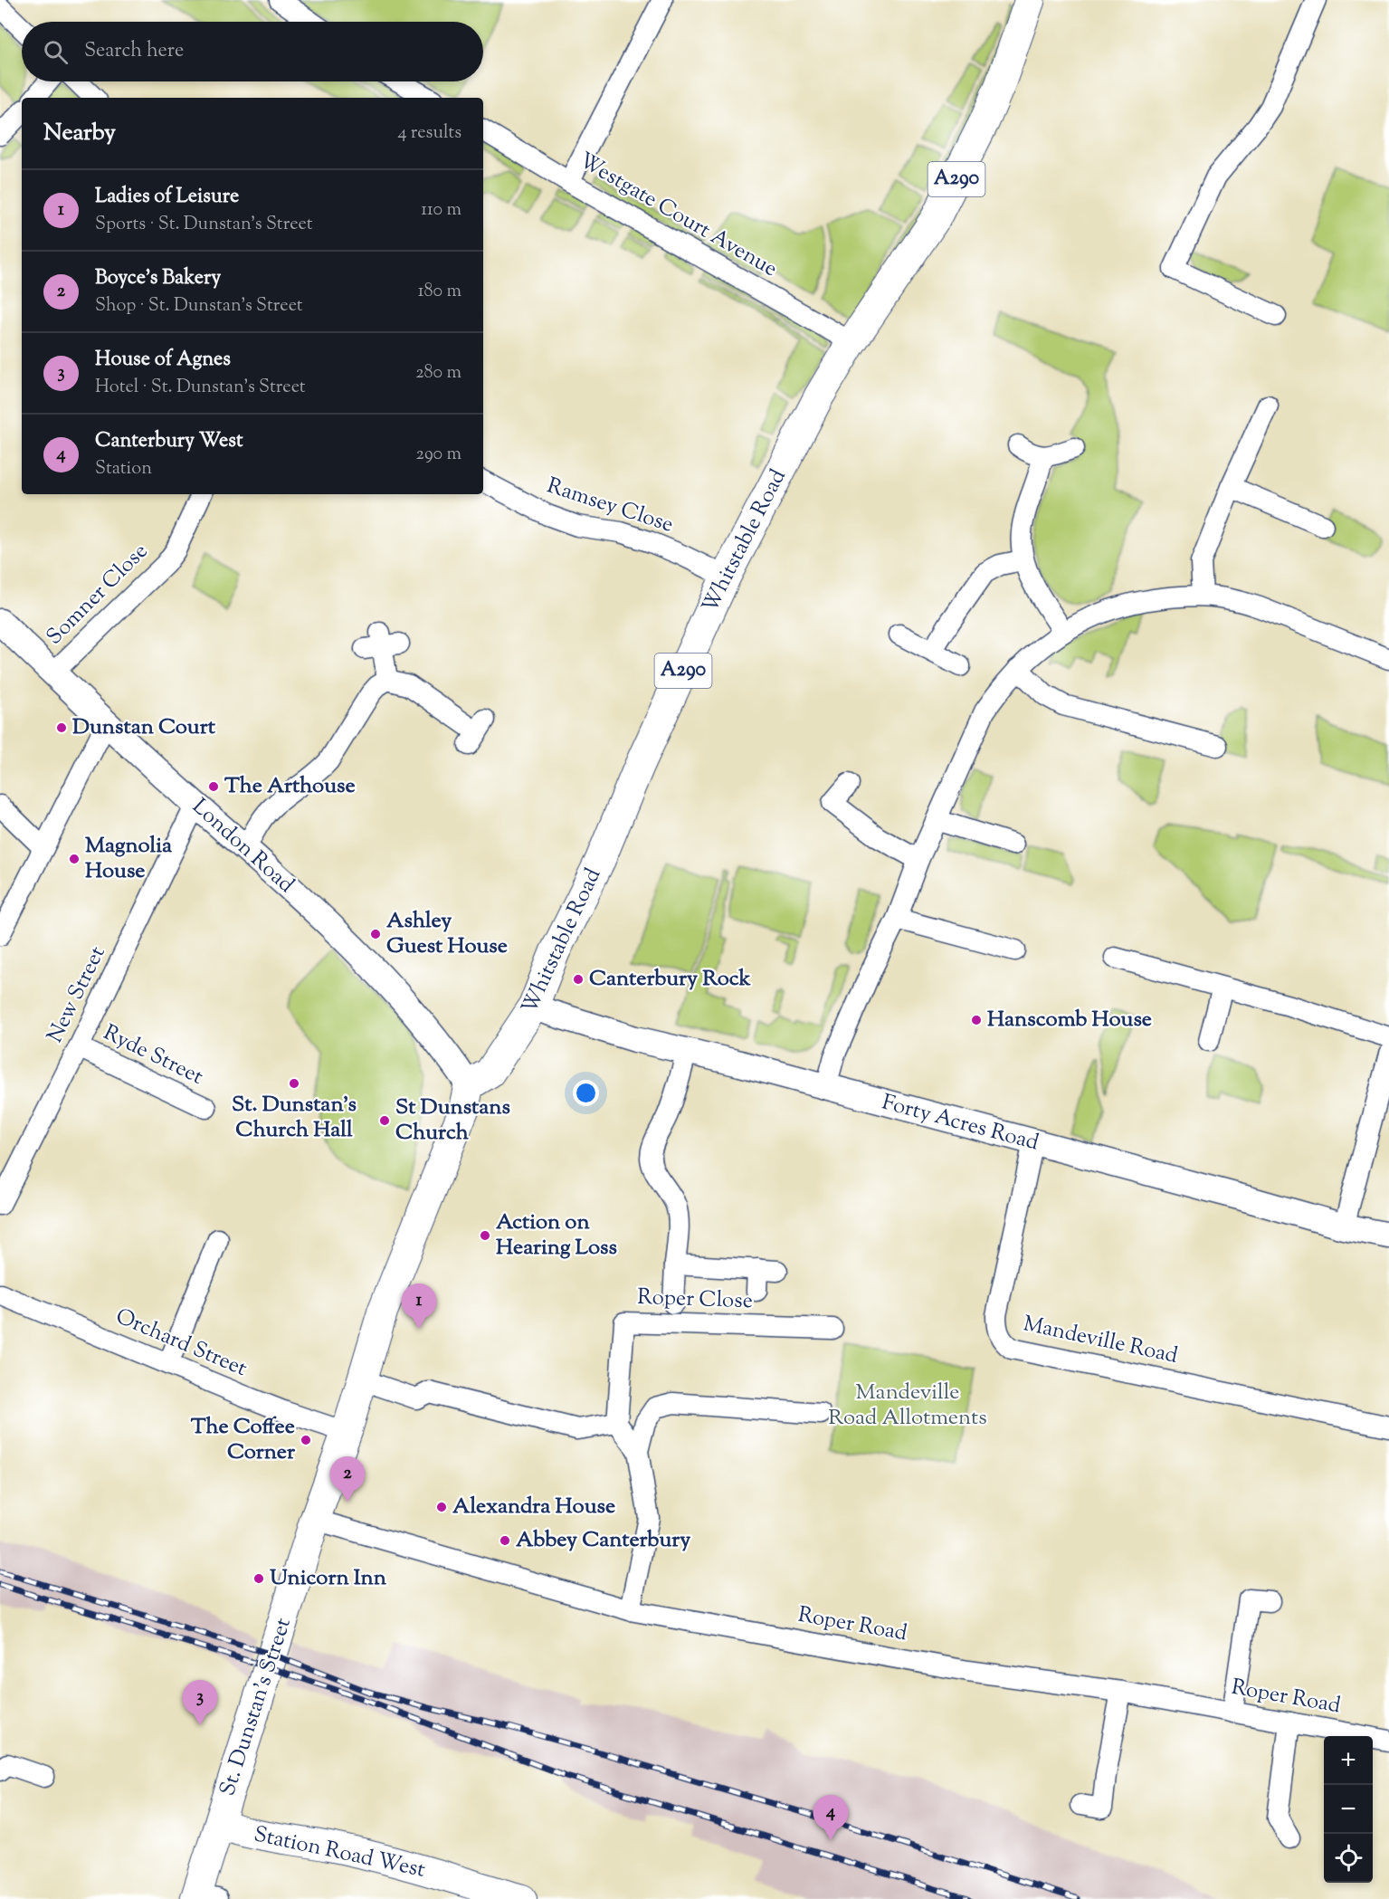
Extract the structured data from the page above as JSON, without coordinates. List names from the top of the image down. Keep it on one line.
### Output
{"streets":{"main road":["A290","Whitstable Road","St. Dunstan's Street","Station Road West"],"street":["Westgate Court Avenue","Ramsey Close","Somner Close","London Road","New Street","Ryde Street","Forty Acres Road","Roper Close","Mandeville Road","Orchard Street","Roper Road"]},"crossings":[["Westgate Court Avenue","Whitstable Road"],["Ramsey Close","Whitstable Road"],["Whitstable Road","London Road"],["Whitstable Road","Forty Acres Road"],["Whitstable Road","St. Dunstan's Street"],["Somner Close","London Road"],["London Road","New Street"],["London Road","St. Dunstan's Street"],["New Street","Ryde Street"],["Forty Acres Road","Mandeville Road"],["Orchard Street","St. Dunstan's Street"],["Roper Road","St. Dunstan's Street"],["St. Dunstan's Street","Station Road West"]],"parks":["Mandeville Road Allotments"],"places":["Dunstan Court","The Arthouse","Magnolia House","Ashley Guest House","Canterbury Rock","Hanscomb House","St. Dunstan's Church Hall","St Dunstans Church","Action on Hearing Loss","The Coffee Corner","Alexandra House","Abbey Canterbury","Unicorn Inn"],"page":{"search":"Search here","heading":["Nearby","4 results"],"list":[{"mark":"1","name":"Ladies of Leisure","note":"Sports · St. Dunstan's Street","value":"110 m"},{"mark":"2","name":"Boyce's Bakery","note":"Shop · St. Dunstan's Street","value":"180 m"},{"mark":"3","name":"House of Agnes","note":"Hotel · St. Dunstan's Street","value":"280 m"},{"mark":"4","name":"Canterbury West","note":"Station","value":"290 m"}],"pins":["1","2","3","4"],"map_buttons":["+","−"]}}
